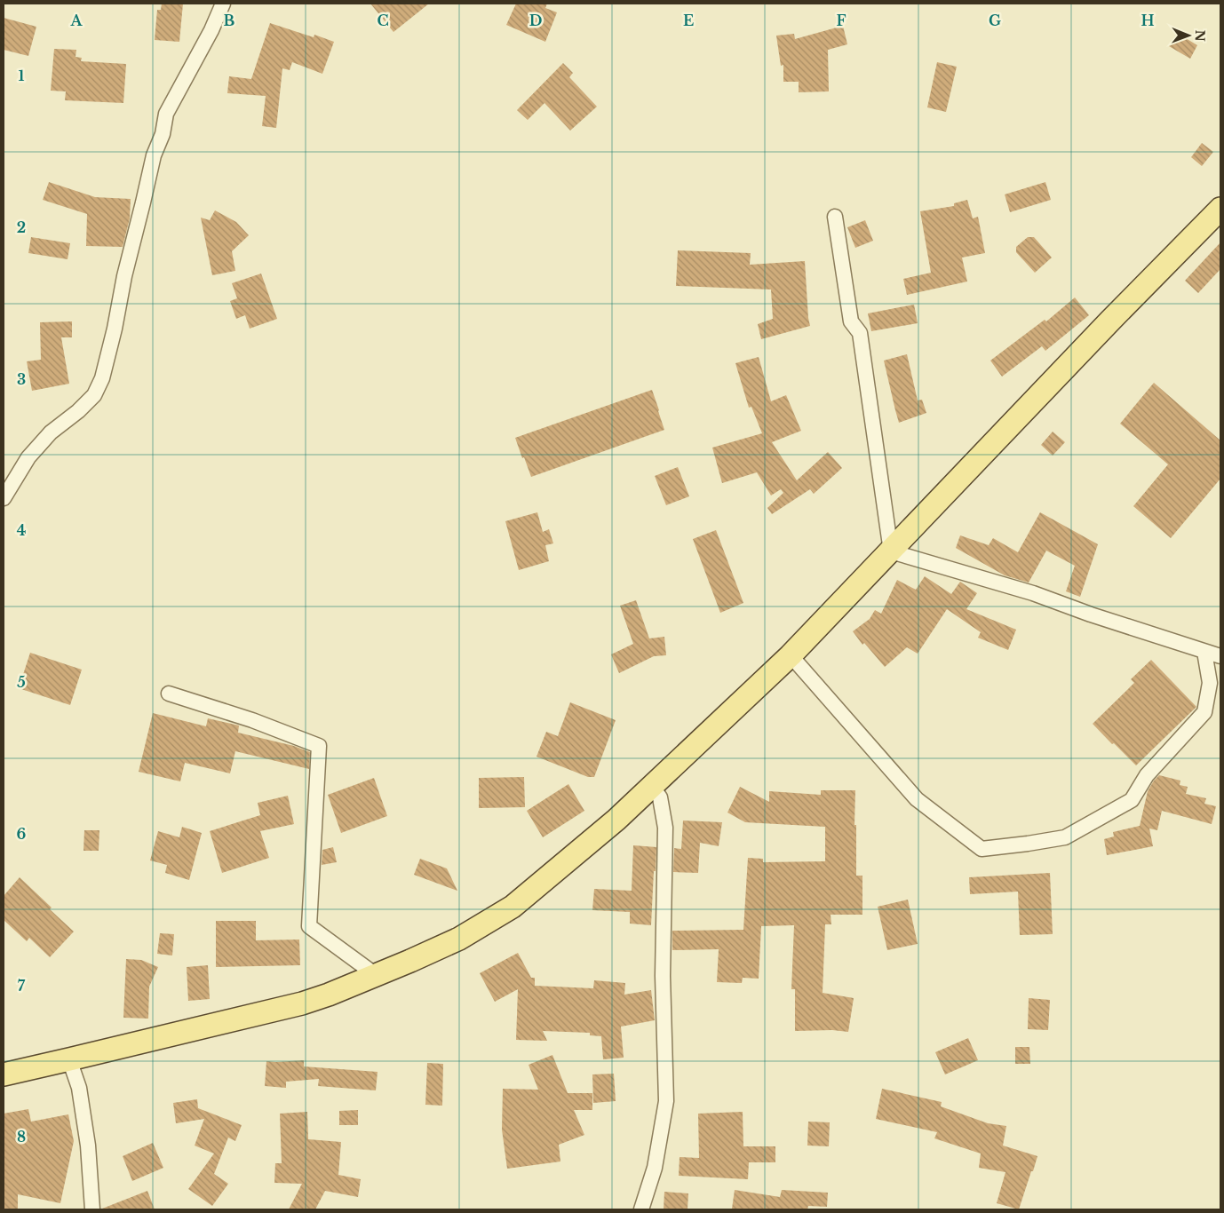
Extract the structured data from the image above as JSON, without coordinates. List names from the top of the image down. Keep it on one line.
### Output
{"north":"right","grid":{"columns":["A","B","C","D","E","F","G","H"],"rows":["1","2","3","4","5","6","7","8"]}}
